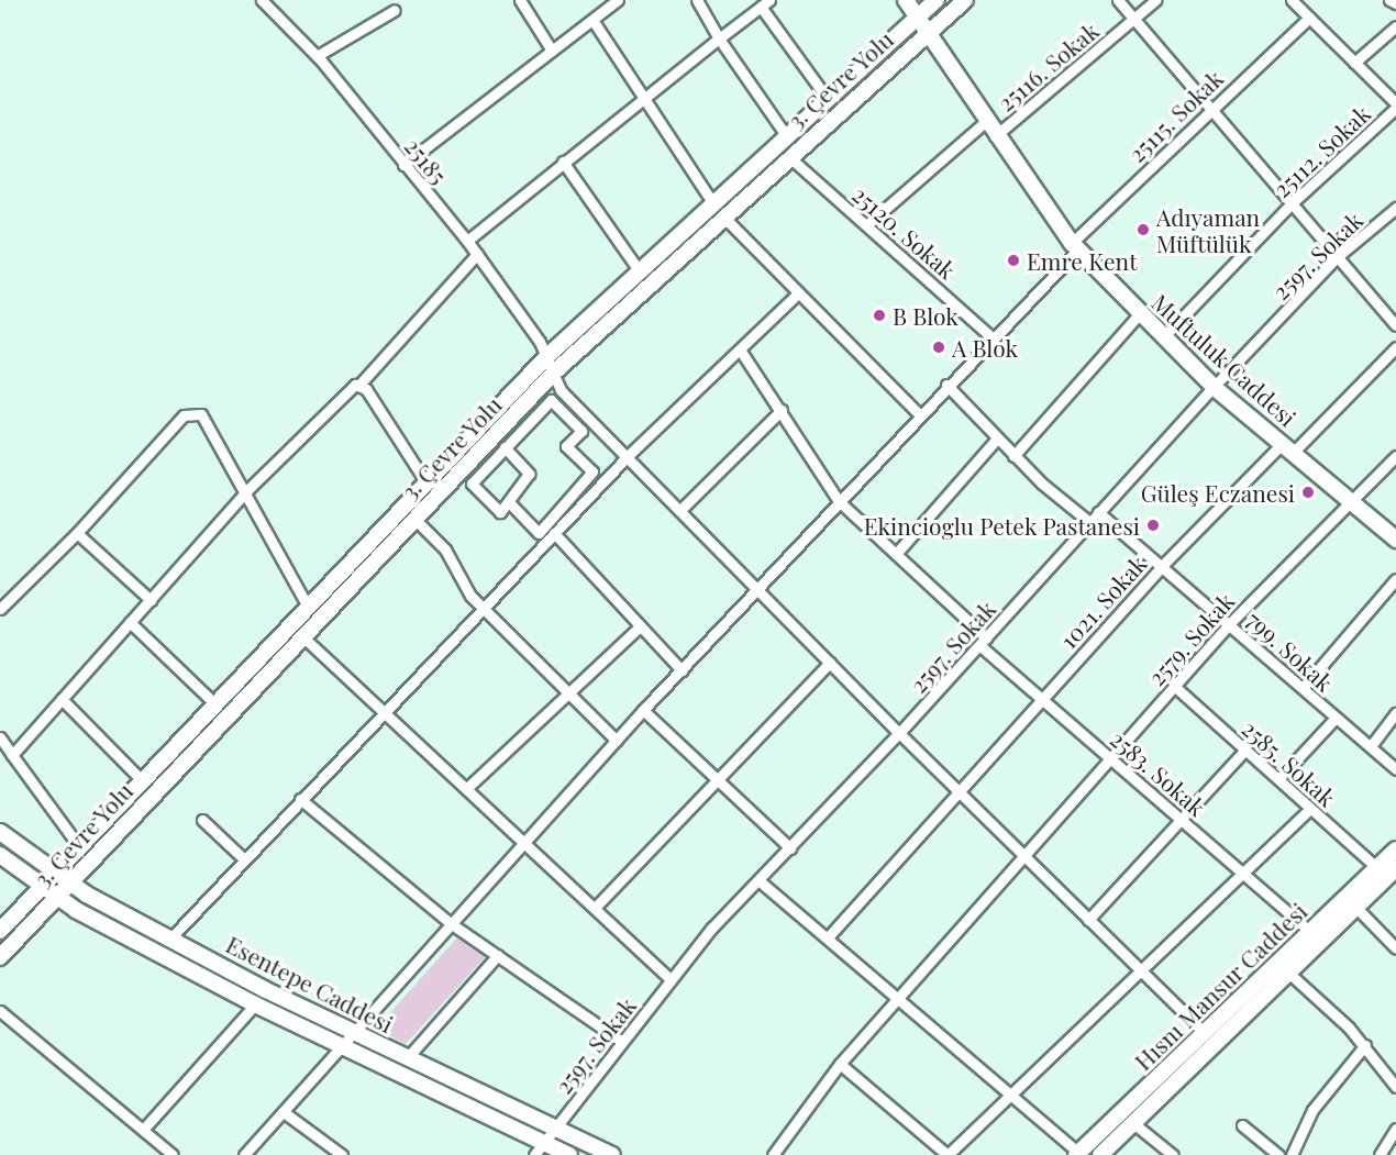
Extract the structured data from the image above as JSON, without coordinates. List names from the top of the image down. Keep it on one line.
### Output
{"streets":{"main road":["3. Çevre Yolu","Muftuluk Caddesi","Esentepe Caddesi","Hısnı Mansur Caddesi"],"street":["25116. Sokak","25115. Sokak","25112. Sokak","25185","25120. Sokak","2597. Sokak","1021. Sokak","2579. Sokak","799. Sokak","2585. Sokak","2583. Sokak"]},"crossings":[["25116. Sokak","Muftuluk Caddesi"],["3. Çevre Yolu","25185"],["3. Çevre Yolu","25120. Sokak"],["3. Çevre Yolu","Muftuluk Caddesi"],["3. Çevre Yolu","Esentepe Caddesi"],["25115. Sokak","25185"],["25115. Sokak","25120. Sokak"],["25115. Sokak","Muftuluk Caddesi"],["25115. Sokak","2583. Sokak"],["25115. Sokak","Esentepe Caddesi"],["25112. Sokak","Muftuluk Caddesi"],["25185","2597. Sokak"],["25185","1021. Sokak"],["25185","2579. Sokak"],["25185","Hısnı Mansur Caddesi"],["2597. Sokak","Muftuluk Caddesi"],["2597. Sokak","799. Sokak"],["2597. Sokak","2583. Sokak"],["2597. Sokak","Esentepe Caddesi"],["Muftuluk Caddesi","1021. Sokak"],["Muftuluk Caddesi","2579. Sokak"],["1021. Sokak","799. Sokak"],["1021. Sokak","2583. Sokak"],["2579. Sokak","799. Sokak"],["2579. Sokak","2585. Sokak"],["2579. Sokak","2583. Sokak"],["2585. Sokak","Hısnı Mansur Caddesi"],["2583. Sokak","Hısnı Mansur Caddesi"]],"places":["Adıyaman Müftülük","Emre Kent","B Blok","A Blok","Güleş Eczanesi","Ekincioglu Petek Pastanesi"]}
